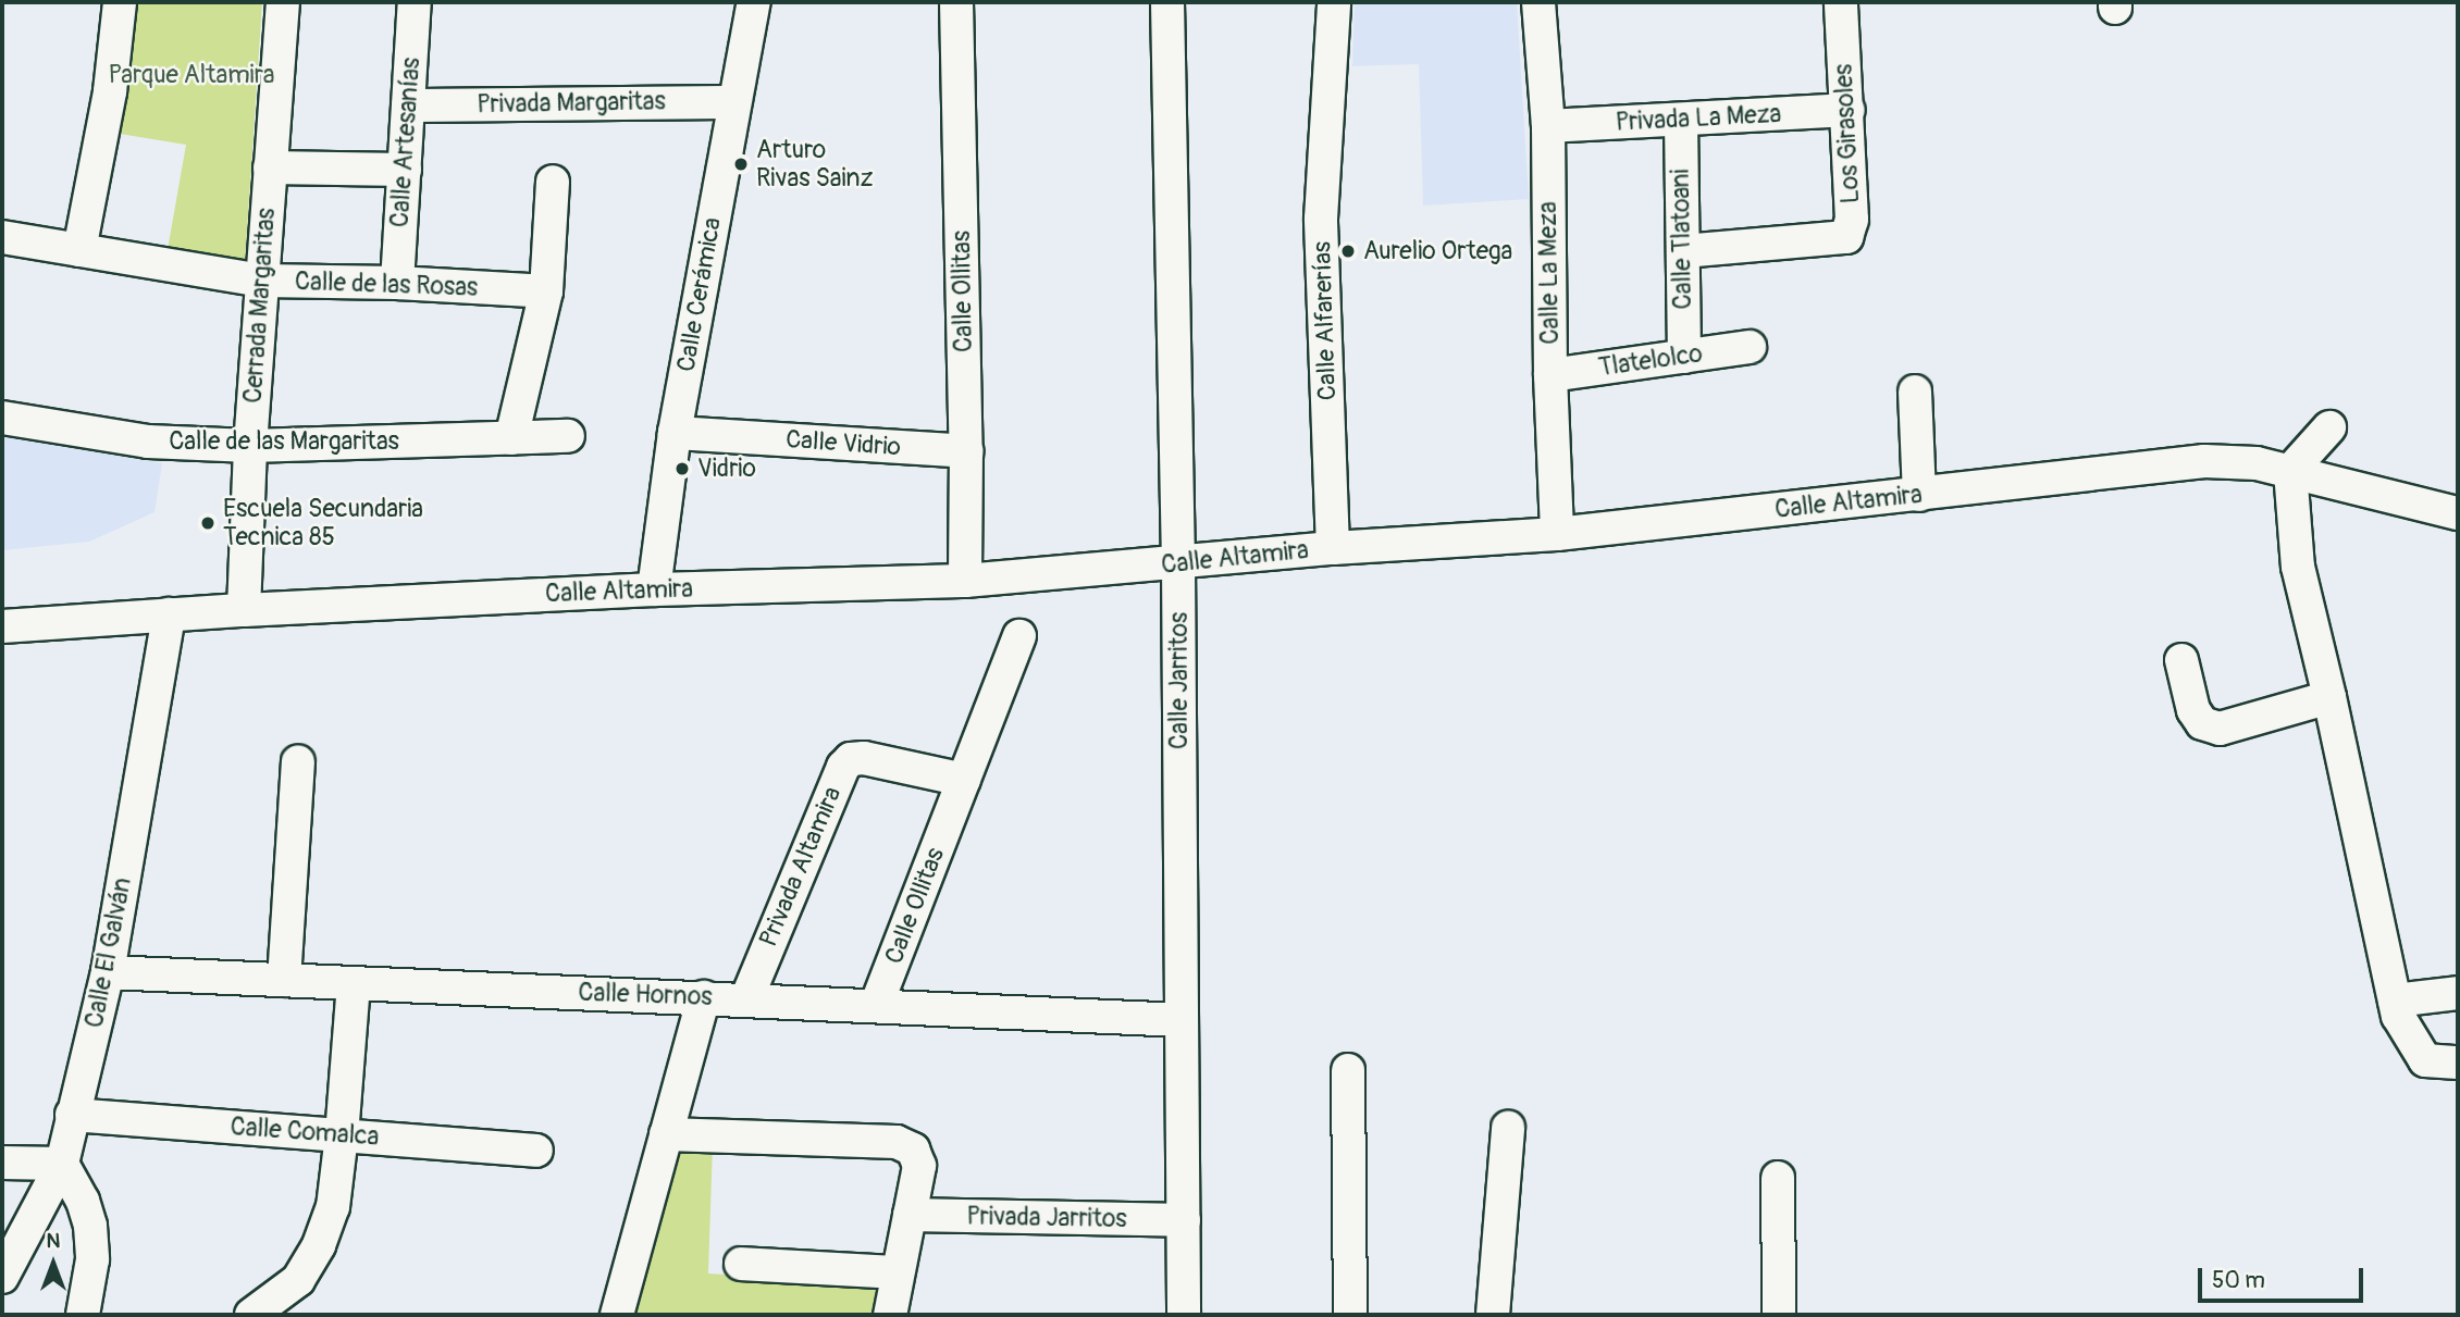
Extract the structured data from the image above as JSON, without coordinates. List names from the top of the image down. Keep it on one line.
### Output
{"streets":{"street":["Privada Margaritas","Privada La Meza","Los Girasoles","Calle Artesanías","Calle Tlatoani","Calle La Meza","Calle de las Rosas","Calle Ollitas","Calle Cerámica","Cerrada Margaritas","Calle Alfarerías","Tlatelolco","Calle de las Margaritas","Calle Vidrio","Calle Altamira","Calle Jarritos","Privada Altamira","Calle El Galván","Calle Hornos","Calle Comalca","Privada Jarritos"]},"crossings":[["Privada Margaritas","Calle Artesanías"],["Privada Margaritas","Calle Cerámica"],["Privada La Meza","Los Girasoles"],["Privada La Meza","Calle Tlatoani"],["Privada La Meza","Calle La Meza"],["Los Girasoles","Calle Tlatoani"],["Calle Artesanías","Calle de las Rosas"],["Calle Tlatoani","Tlatelolco"],["Calle La Meza","Tlatelolco"],["Calle La Meza","Calle Altamira"],["Calle de las Rosas","Cerrada Margaritas"],["Calle Ollitas","Calle Vidrio"],["Calle Ollitas","Calle Altamira"],["Calle Ollitas","Privada Altamira"],["Calle Ollitas","Calle Hornos"],["Calle Cerámica","Calle Vidrio"],["Calle Cerámica","Calle Altamira"],["Cerrada Margaritas","Calle de las Margaritas"],["Cerrada Margaritas","Calle Altamira"],["Calle Alfarerías","Calle Altamira"],["Calle Altamira","Calle Jarritos"],["Calle Altamira","Calle El Galván"],["Calle Jarritos","Calle Hornos"],["Calle Jarritos","Privada Jarritos"],["Privada Altamira","Calle Hornos"],["Calle El Galván","Calle Hornos"],["Calle El Galván","Calle Comalca"]],"parks":["Parque Altamira"],"places":["Arturo Rivas Sainz","Aurelio Ortega","Vidrio","Escuela Secundaria Tecnica 85"],"scale_bar":"50 m","north":"top"}
